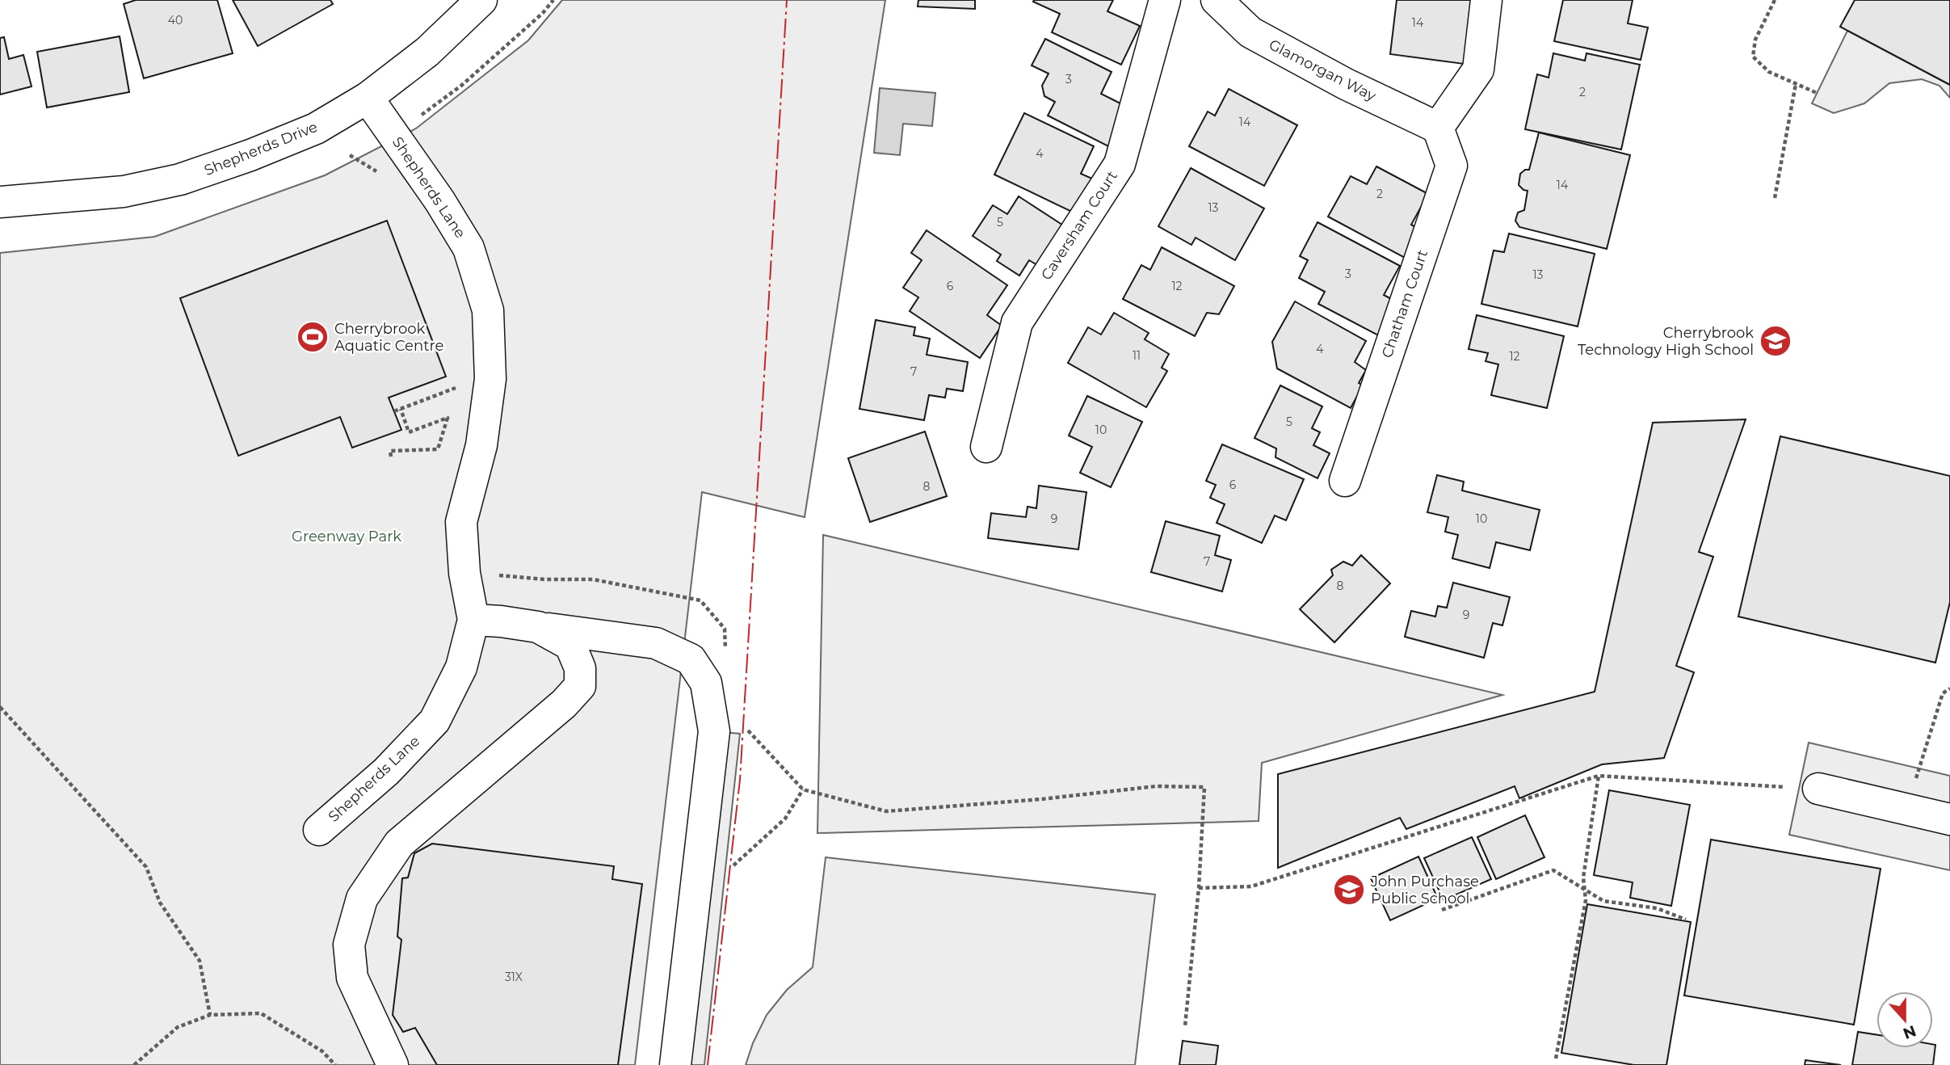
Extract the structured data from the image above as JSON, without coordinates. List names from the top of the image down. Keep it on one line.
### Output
{"streets":{"street":["Glamorgan Way","Shepherds Drive","Shepherds Lane","Caversham Court","Chatham Court"]},"crossings":[["Glamorgan Way","Chatham Court"],["Shepherds Drive","Shepherds Lane"]],"parks":["Greenway Park"],"places":{"sports":["Cherrybrook Aquatic Centre"],"school or university":["Cherrybrook Technology High School","John Purchase Public School"]},"house_numbers":["40","14","3","2","14","4","14","2","13","5","3","13","6","12","4","11","12","7","5","10","6","8","9","10","7","8","9","31X"],"north":"bottom"}
